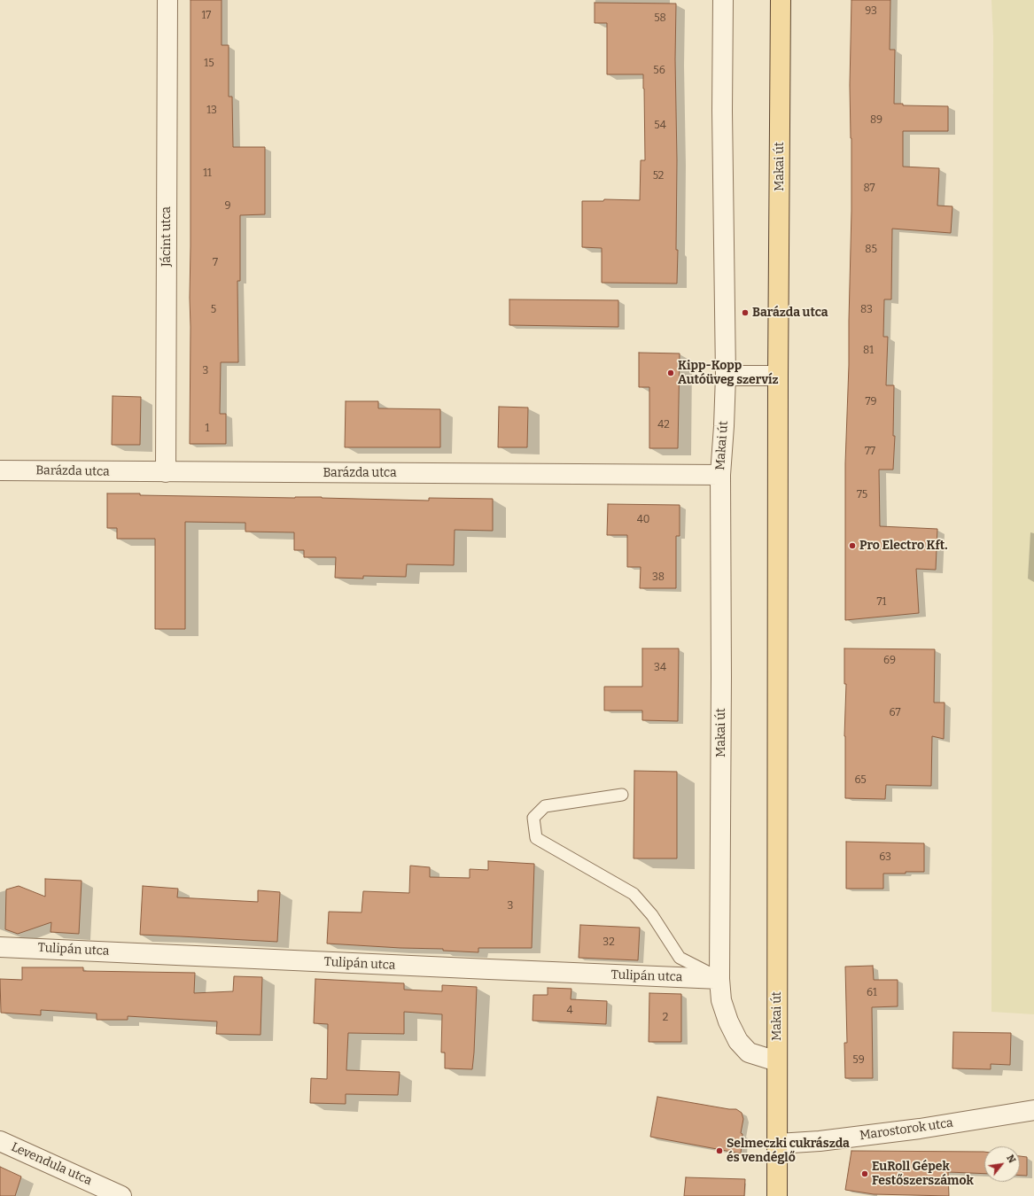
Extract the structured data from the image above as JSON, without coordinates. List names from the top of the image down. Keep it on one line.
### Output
{"streets":{"main road":["Makai út"],"street":["Jácint utca","Barázda utca","Tulipán utca","Marostorok utca","Levendula utca"]},"crossings":[["Makai út","Barázda utca"],["Makai út","Tulipán utca"],["Makai út","Marostorok utca"],["Jácint utca","Barázda utca"]],"places":["Barázda utca","Kipp-Kopp Autóüveg szervíz","Pro Electro Kft.","Selmeczki cukrászda és vendéglő","EuRoll Gépek Festőszerszámok"],"house_numbers":["93","17","58","15","56","13","89","54","11","52","87","9","85","7","5","83","81","3","79","42","1","77","75","40","38","71","69","34","67","65","63","3","32","61","4","2","59"],"north":"top right"}
